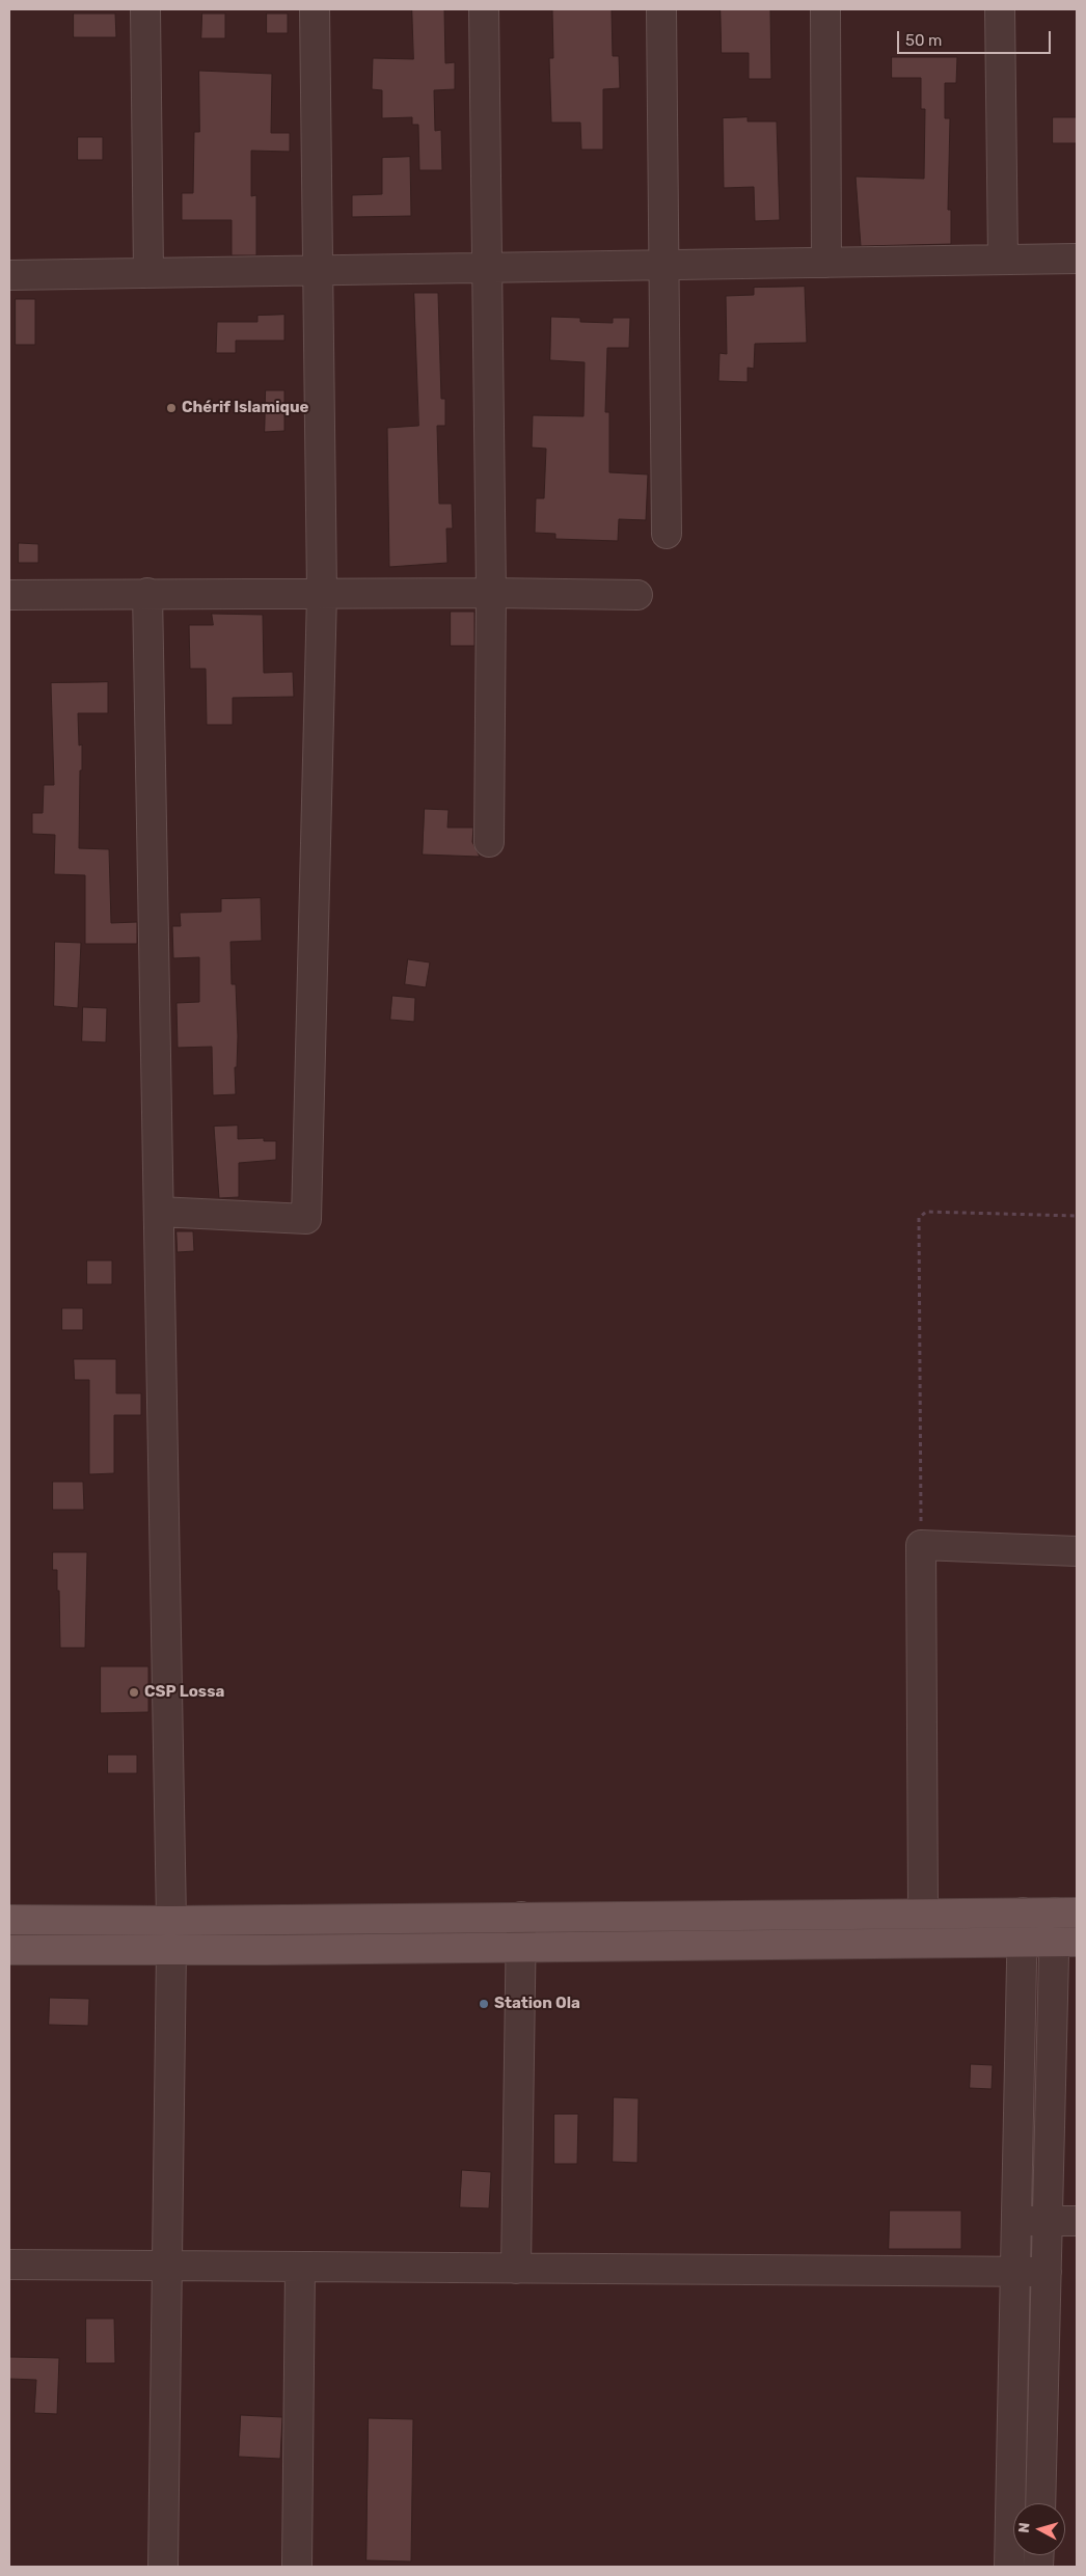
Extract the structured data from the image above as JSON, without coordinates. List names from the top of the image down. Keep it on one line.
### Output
{"places":["Chérif Islamique","CSP Lossa","Station Ola"],"scale_bar":"50 m","north":"left"}
